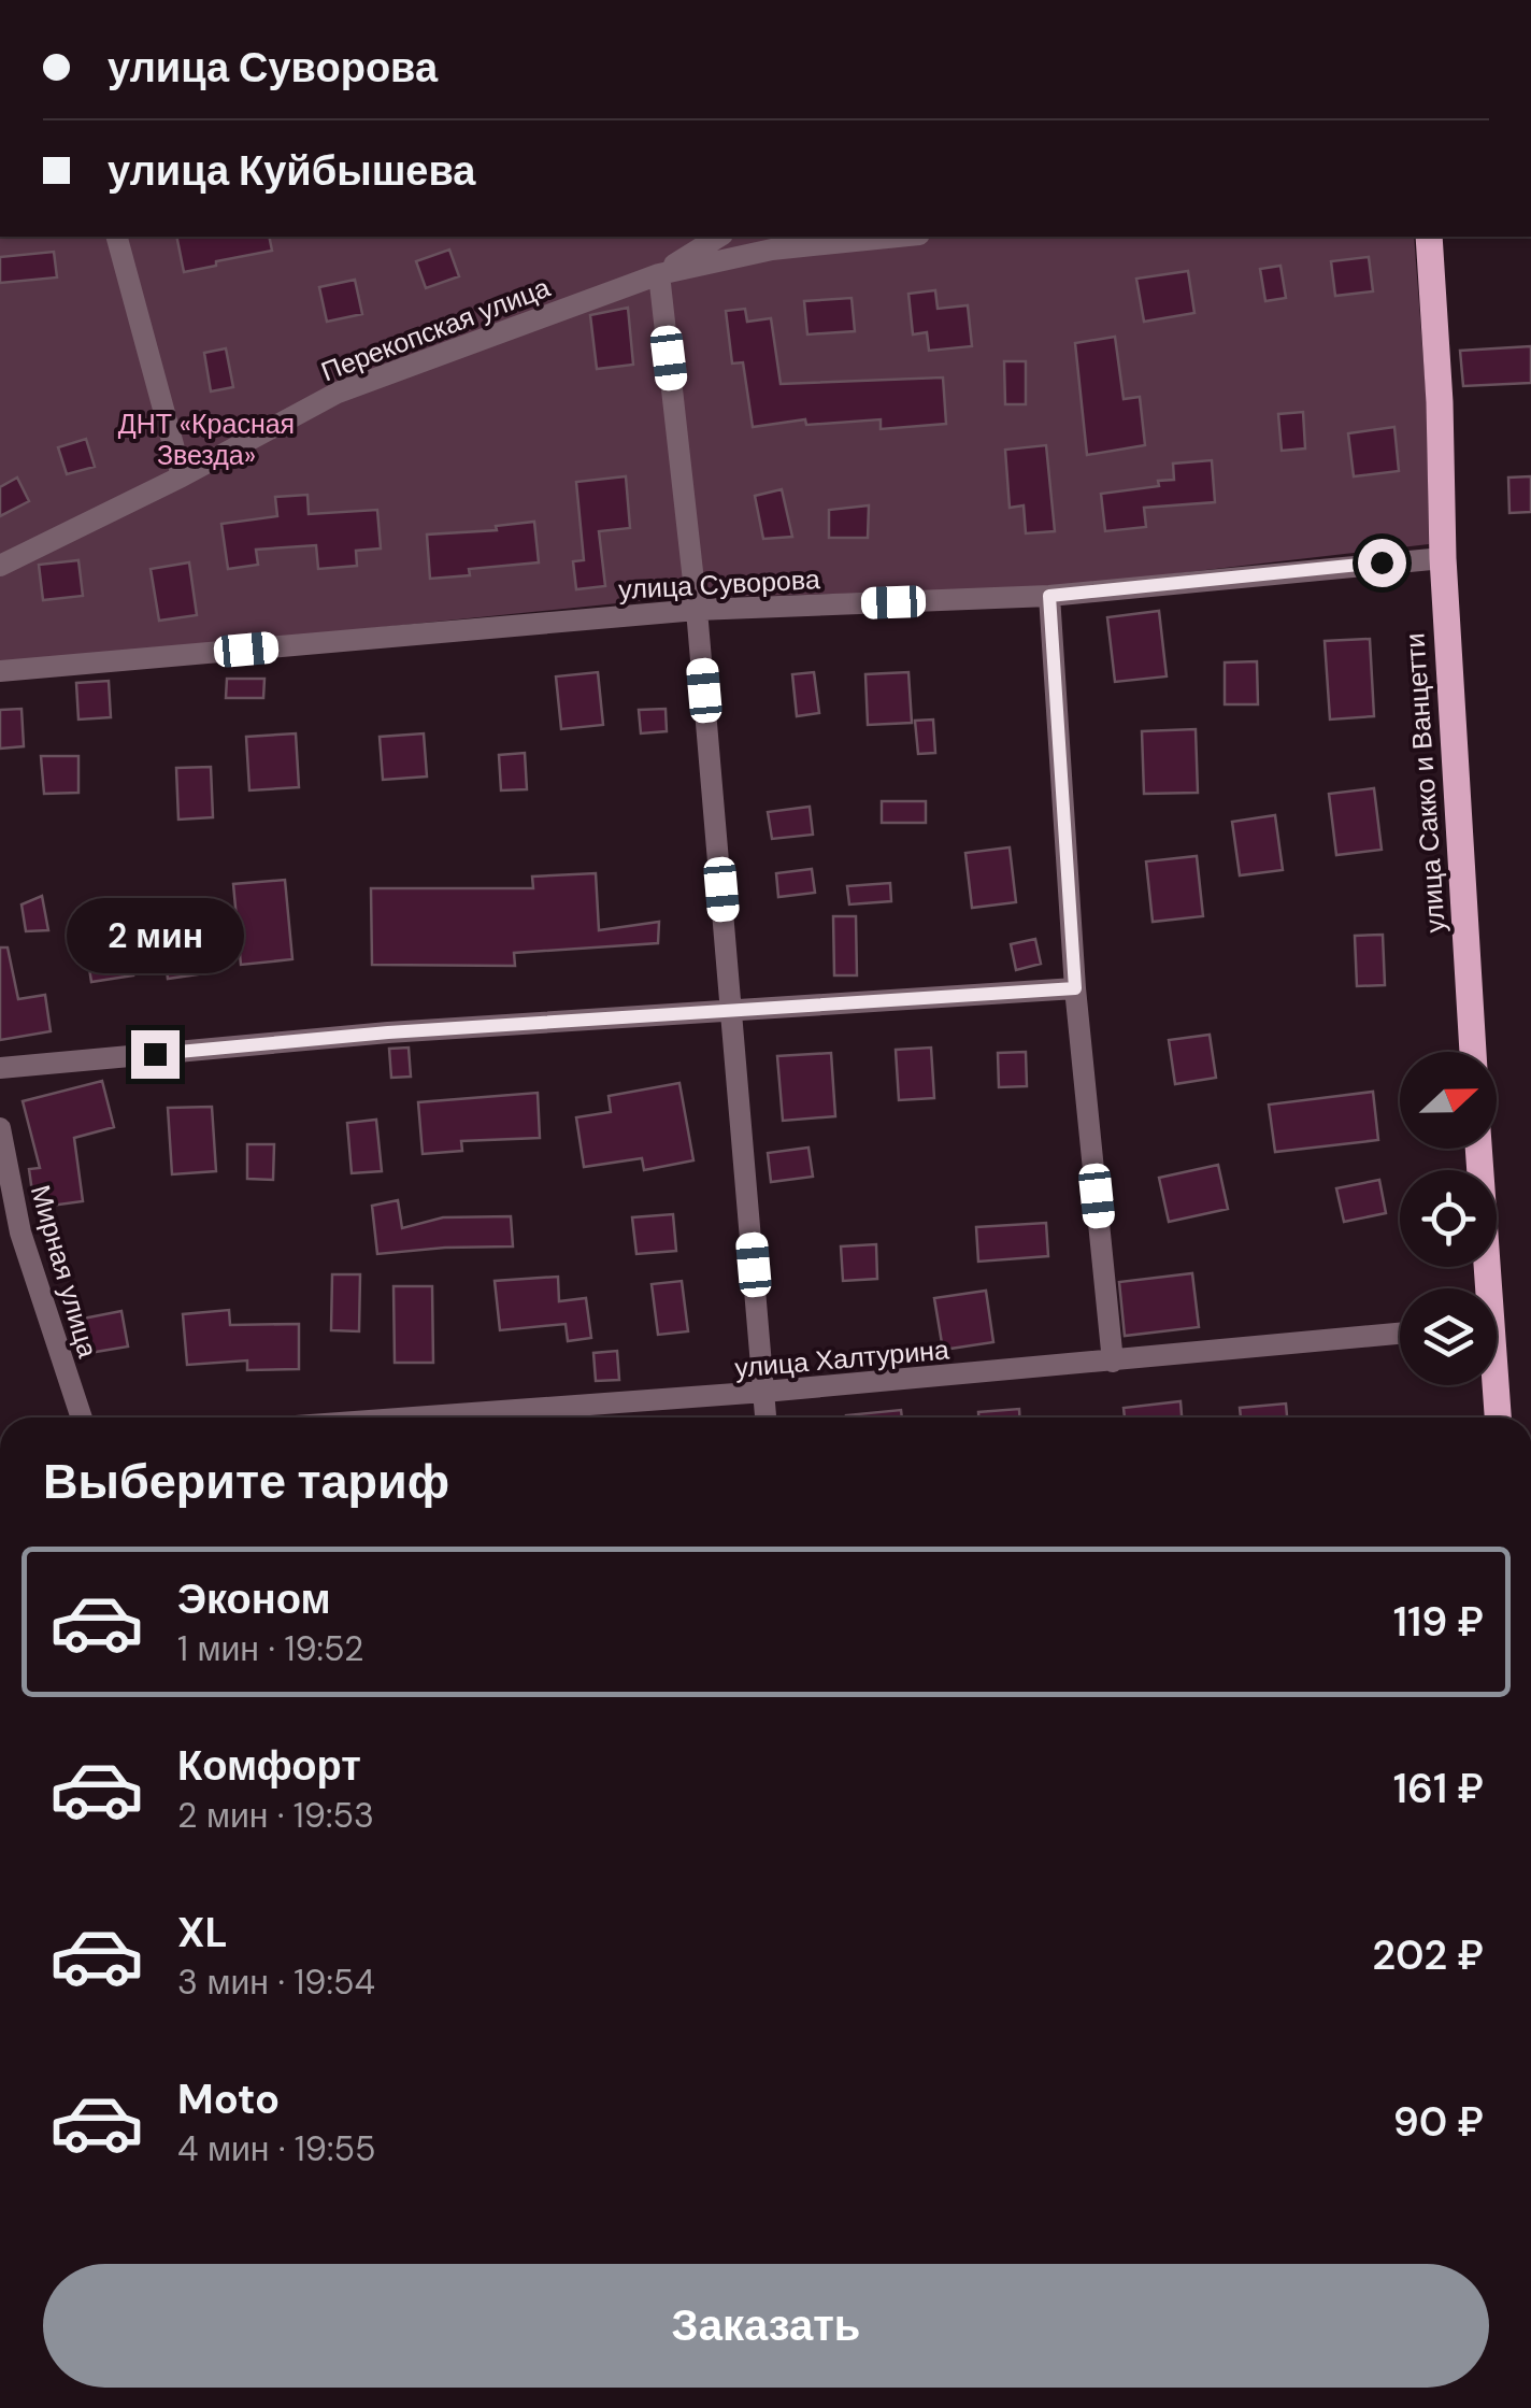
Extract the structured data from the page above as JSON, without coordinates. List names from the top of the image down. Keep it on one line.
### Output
{"streets":{"main road":["улица Сакко и Ванцетти"],"street":["Перекопская улица","улица Суворова","Мирная улица","улица Халтурина"]},"crossings":[["улица Суворова","улица Сакко и Ванцетти"]],"parks":["ДНТ «Красная Звезда»"],"north":"right","page":{"banner":["улица Суворова","улица Куйбышева"],"bubble":"2 мин","heading":"Выберите тариф","list":[{"name":"Эконом","note":"1 мин · 19:52","value":"119 ₽"},{"name":"Комфорт","note":"2 мин · 19:53","value":"161 ₽"},{"name":"XL","note":"3 мин · 19:54","value":"202 ₽"},{"name":"Moto","note":"4 мин · 19:55","value":"90 ₽"}],"buttons":"Заказать"}}
